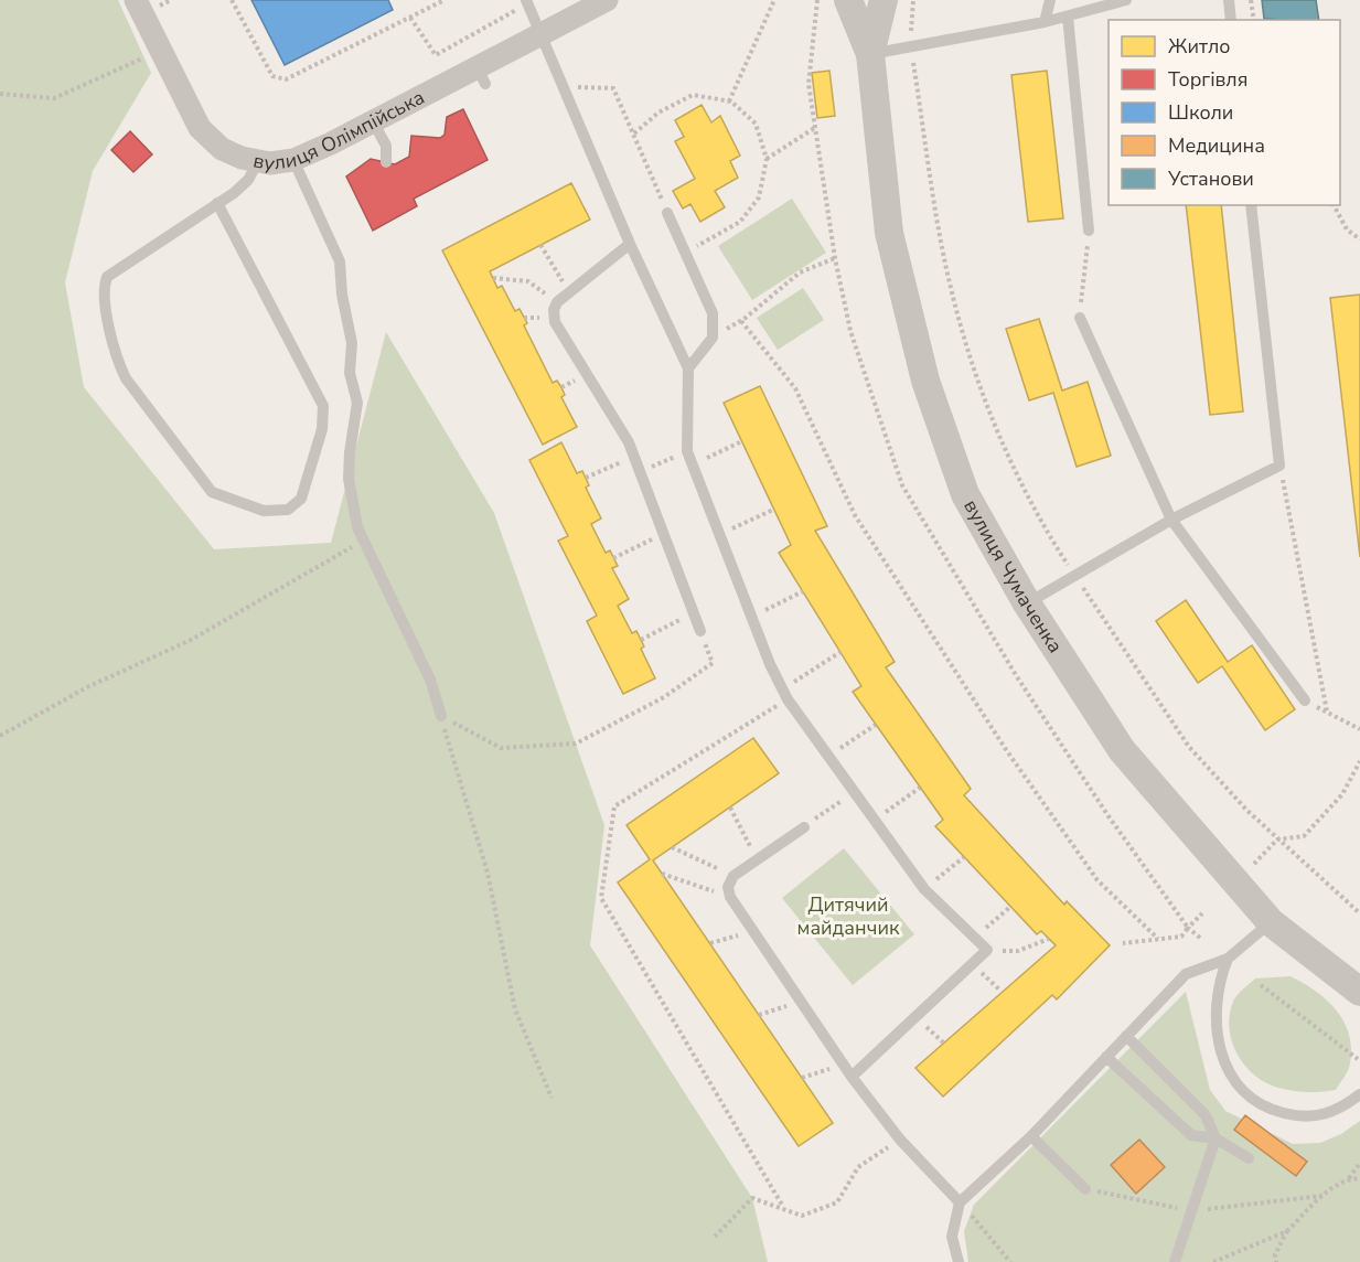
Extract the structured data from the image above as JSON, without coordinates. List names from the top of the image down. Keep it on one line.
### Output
{"streets":{"street":["вулиця Олімпійська","вулиця Чумаченка"]},"parks":["Дитячий майданчик"],"legend":["Житло","Торгівля","Школи","Медицина","Установи"]}
